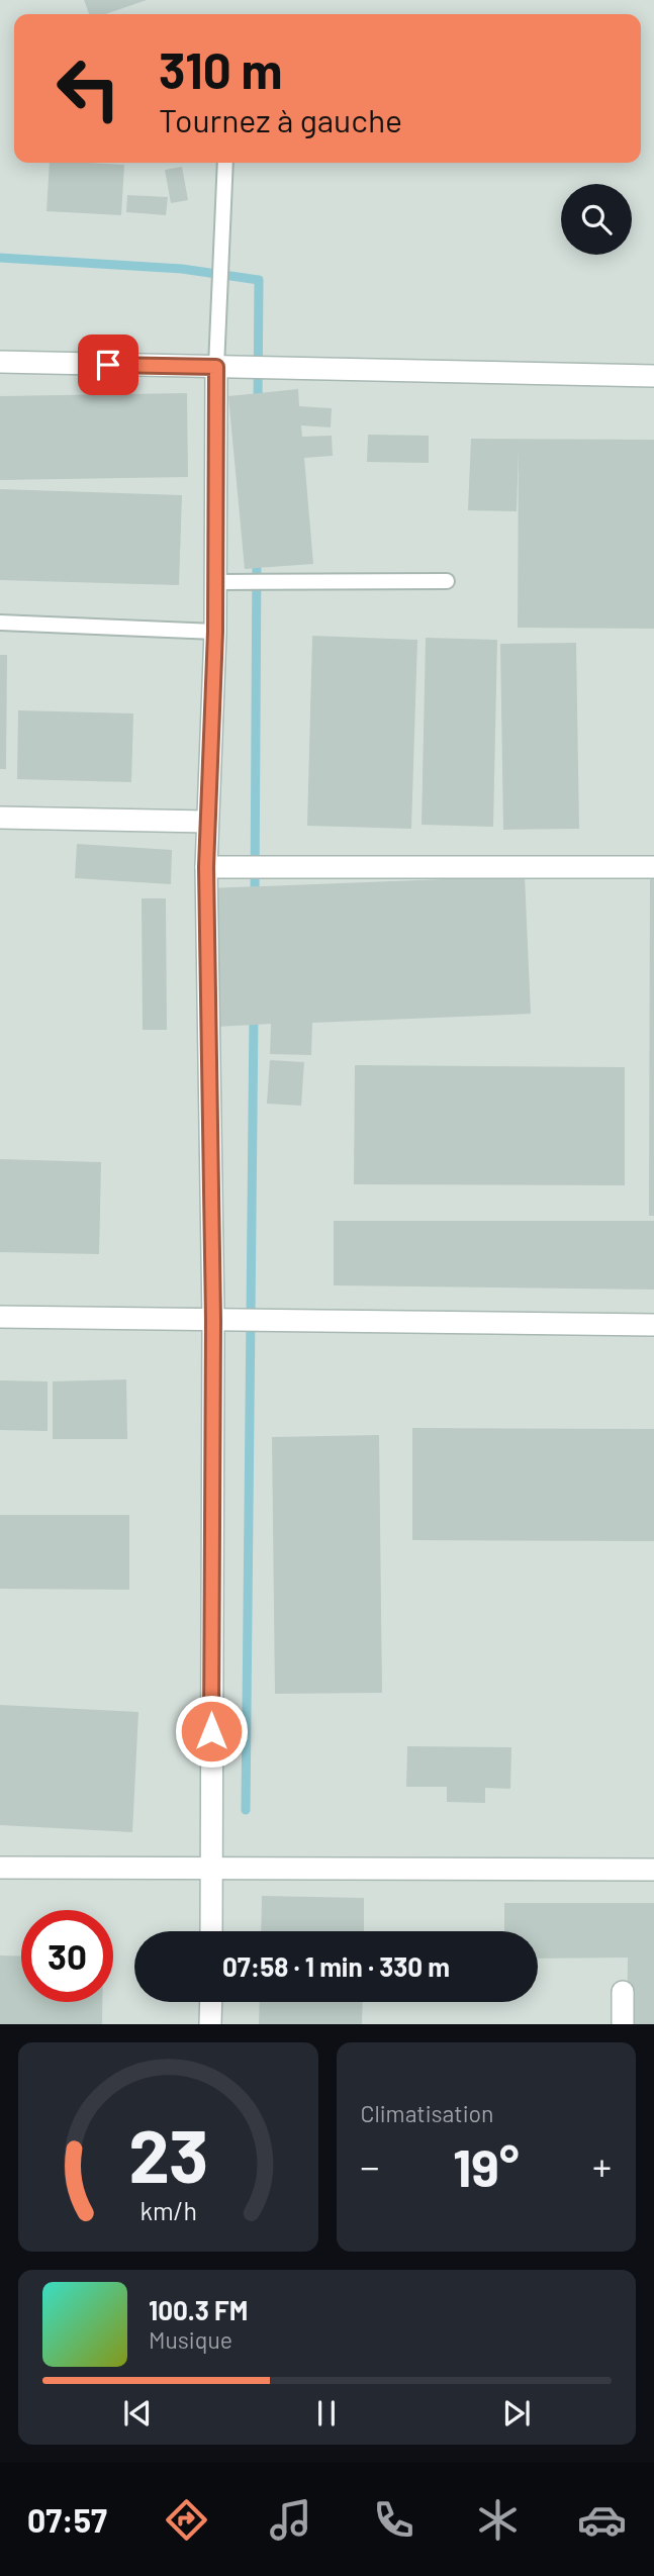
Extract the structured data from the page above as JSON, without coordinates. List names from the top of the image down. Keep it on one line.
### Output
{"page":{"turn":["310 m","Tournez à gauche"],"limit":"30","trip":"07:58 · 1 min · 330 m","tile":"Climatisation","heat":["−","19°","+"],"song":["100.3 FM","Musique"],"tabs":"07:57","gauge":["23","km/h"]}}
